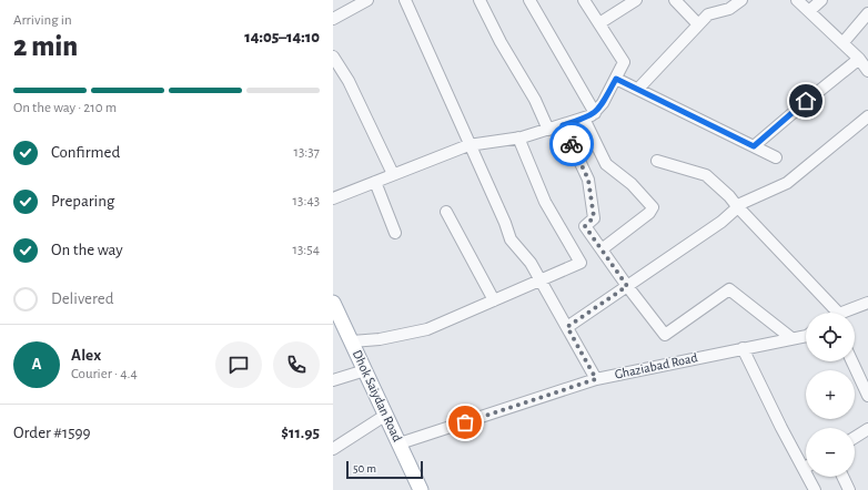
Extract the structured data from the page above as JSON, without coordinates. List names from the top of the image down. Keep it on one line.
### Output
{"streets":{"main road":["Dhok Saiydan Road"],"street":["Ghaziabad Road"]},"crossings":[["Ghaziabad Road","Dhok Saiydan Road"]],"scale_bar":"50 m","page":{"heading":["2 min","Arriving in","14:05–14:10"],"panel":["Alex","Courier · 4.4","Order #1599","$11.95"],"bar":"On the way · 210 m","list":[["Confirmed","13:37"],["Preparing","13:43"],["On the way","13:54"],"Delivered"],"map_buttons":["+","−"],"round":"A","scale":"50 m"}}
